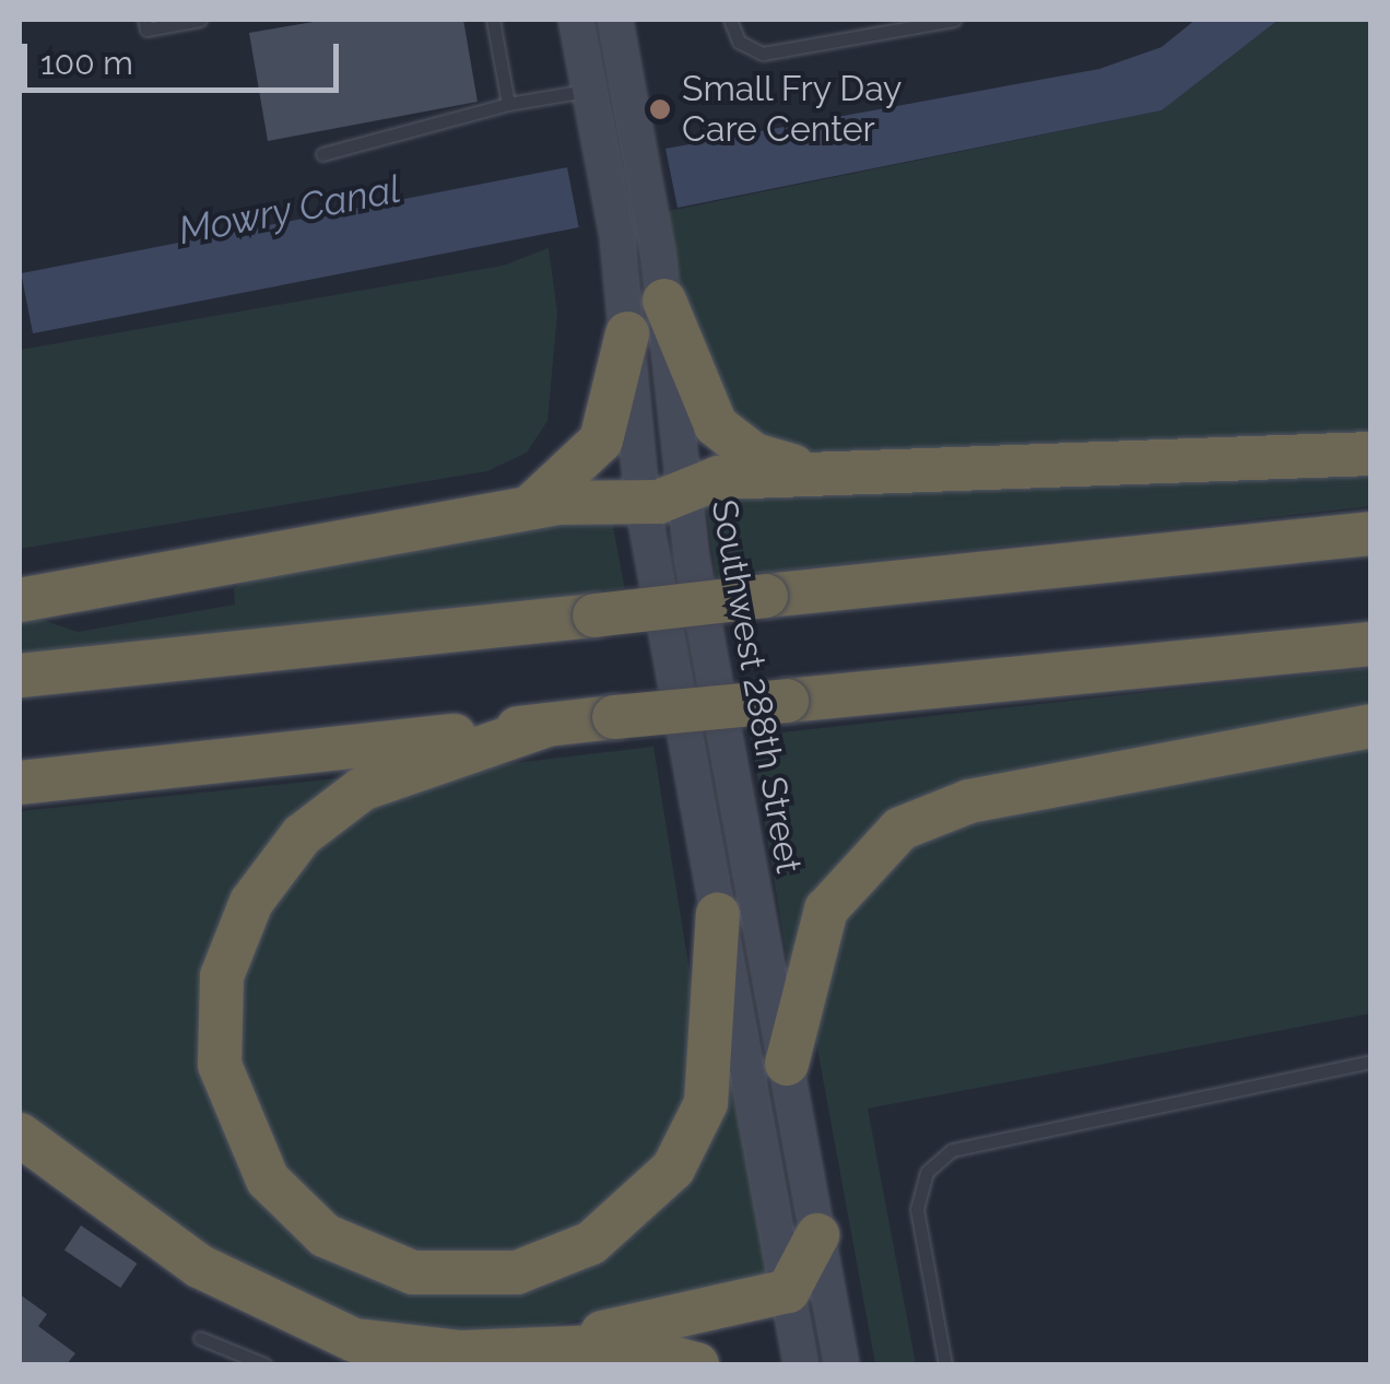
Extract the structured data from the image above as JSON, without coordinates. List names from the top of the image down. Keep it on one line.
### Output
{"streets":{"main road":["Southwest 288th Street"]},"water":["Mowry Canal"],"places":["Small Fry Day Care Center"],"scale_bar":"100 m"}
